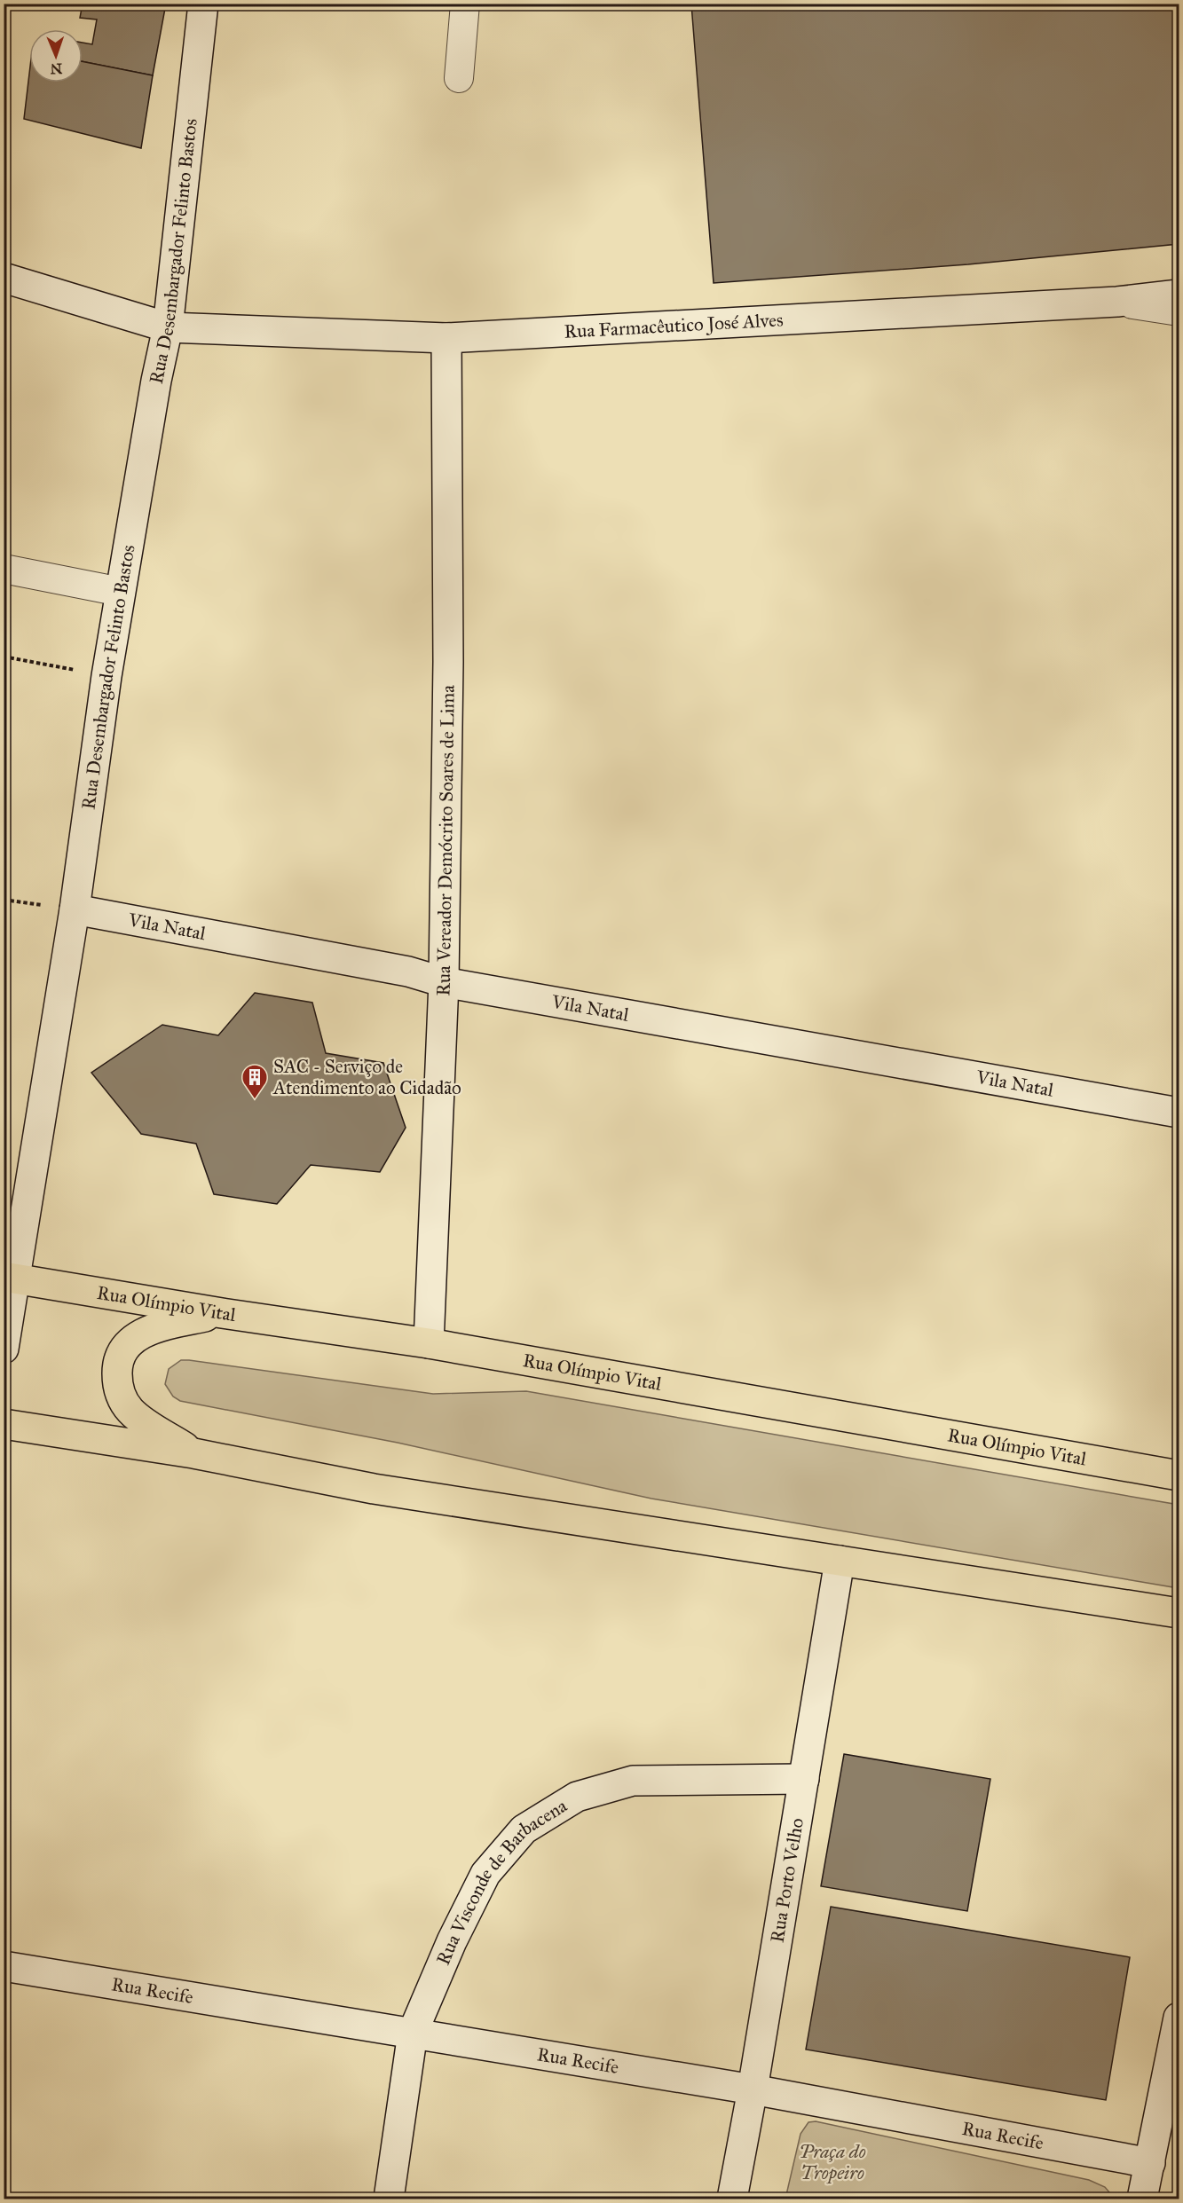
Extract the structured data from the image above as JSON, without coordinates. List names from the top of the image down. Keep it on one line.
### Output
{"streets":{"main road":["Rua Olímpio Vital"],"street":["Rua Desembargador Felinto Bastos","Rua Farmacêutico José Alves","Rua Vereador Demócrito Soares de Lima","Vila Natal","Rua Porto Velho","Rua Visconde de Barbacena","Rua Recife"]},"crossings":[["Rua Desembargador Felinto Bastos","Rua Farmacêutico José Alves"],["Rua Desembargador Felinto Bastos","Vila Natal"],["Rua Desembargador Felinto Bastos","Rua Olímpio Vital"],["Rua Farmacêutico José Alves","Rua Vereador Demócrito Soares de Lima"],["Rua Vereador Demócrito Soares de Lima","Vila Natal"],["Rua Vereador Demócrito Soares de Lima","Rua Olímpio Vital"],["Rua Porto Velho","Rua Visconde de Barbacena"],["Rua Porto Velho","Rua Recife"],["Rua Visconde de Barbacena","Rua Recife"]],"parks":["Praça do Tropeiro"],"places":{"building":["SAC - Serviço de Atendimento ao Cidadão"]},"north":"bottom"}
